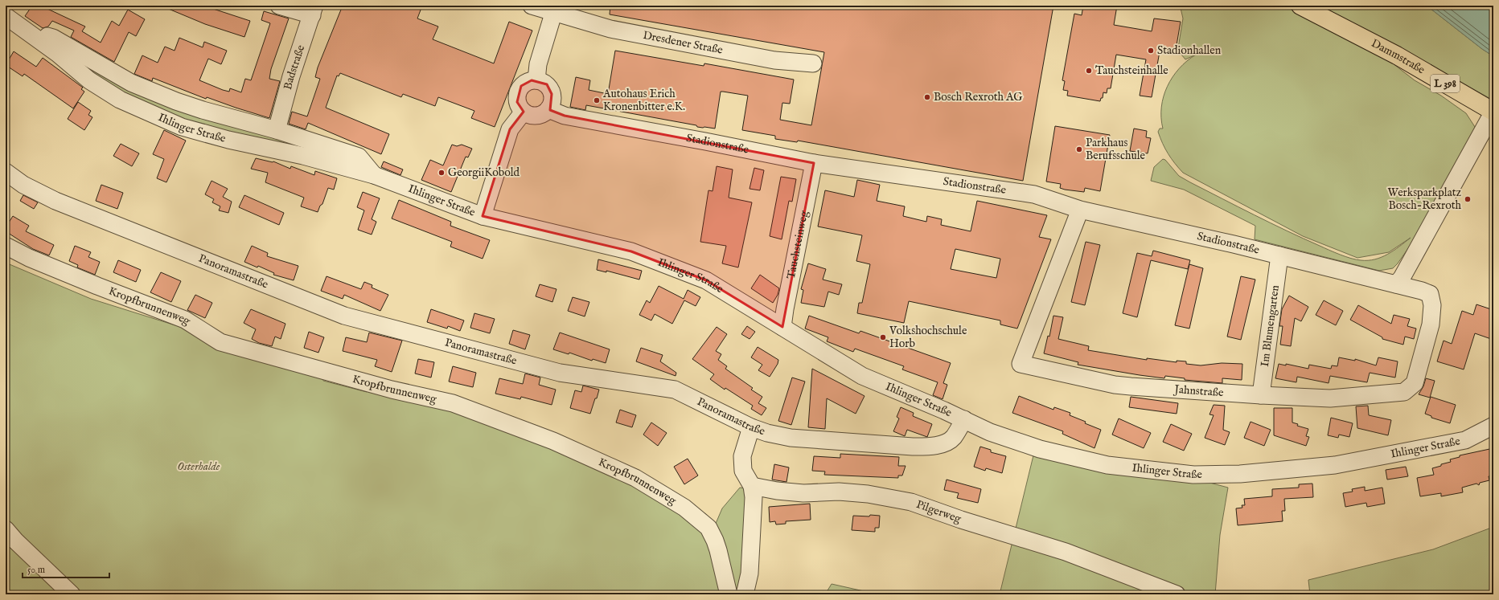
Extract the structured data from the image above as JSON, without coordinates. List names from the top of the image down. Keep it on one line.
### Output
{"streets":{"main road":["Dammstraße","L 398"],"street":["Dresdener Straße","Badstraße","Ihlinger Straße","Stadionstraße","Tauchsteinweg","Panoramastraße","Kropfbrunnenweg","Im Blumengarten","Jahnstraße","Pilgerweg"]},"crossings":[["Badstraße","Ihlinger Straße"],["Ihlinger Straße","Tauchsteinweg"],["Ihlinger Straße","Panoramastraße"],["Stadionstraße","Tauchsteinweg"],["Stadionstraße","Im Blumengarten"],["Stadionstraße","Jahnstraße"],["Im Blumengarten","Jahnstraße"]],"parks":["Osterhalde"],"places":["Stadionhallen","Tauchsteinhalle","Bosch Rexroth AG","Autohaus Erich Kronenbitter e.K.","Parkhaus Berufsschule","GeorgiiKobold","Werksparkplatz Bosch-Rexroth","Volkshochschule Horb"],"scale_bar":"50 m"}
